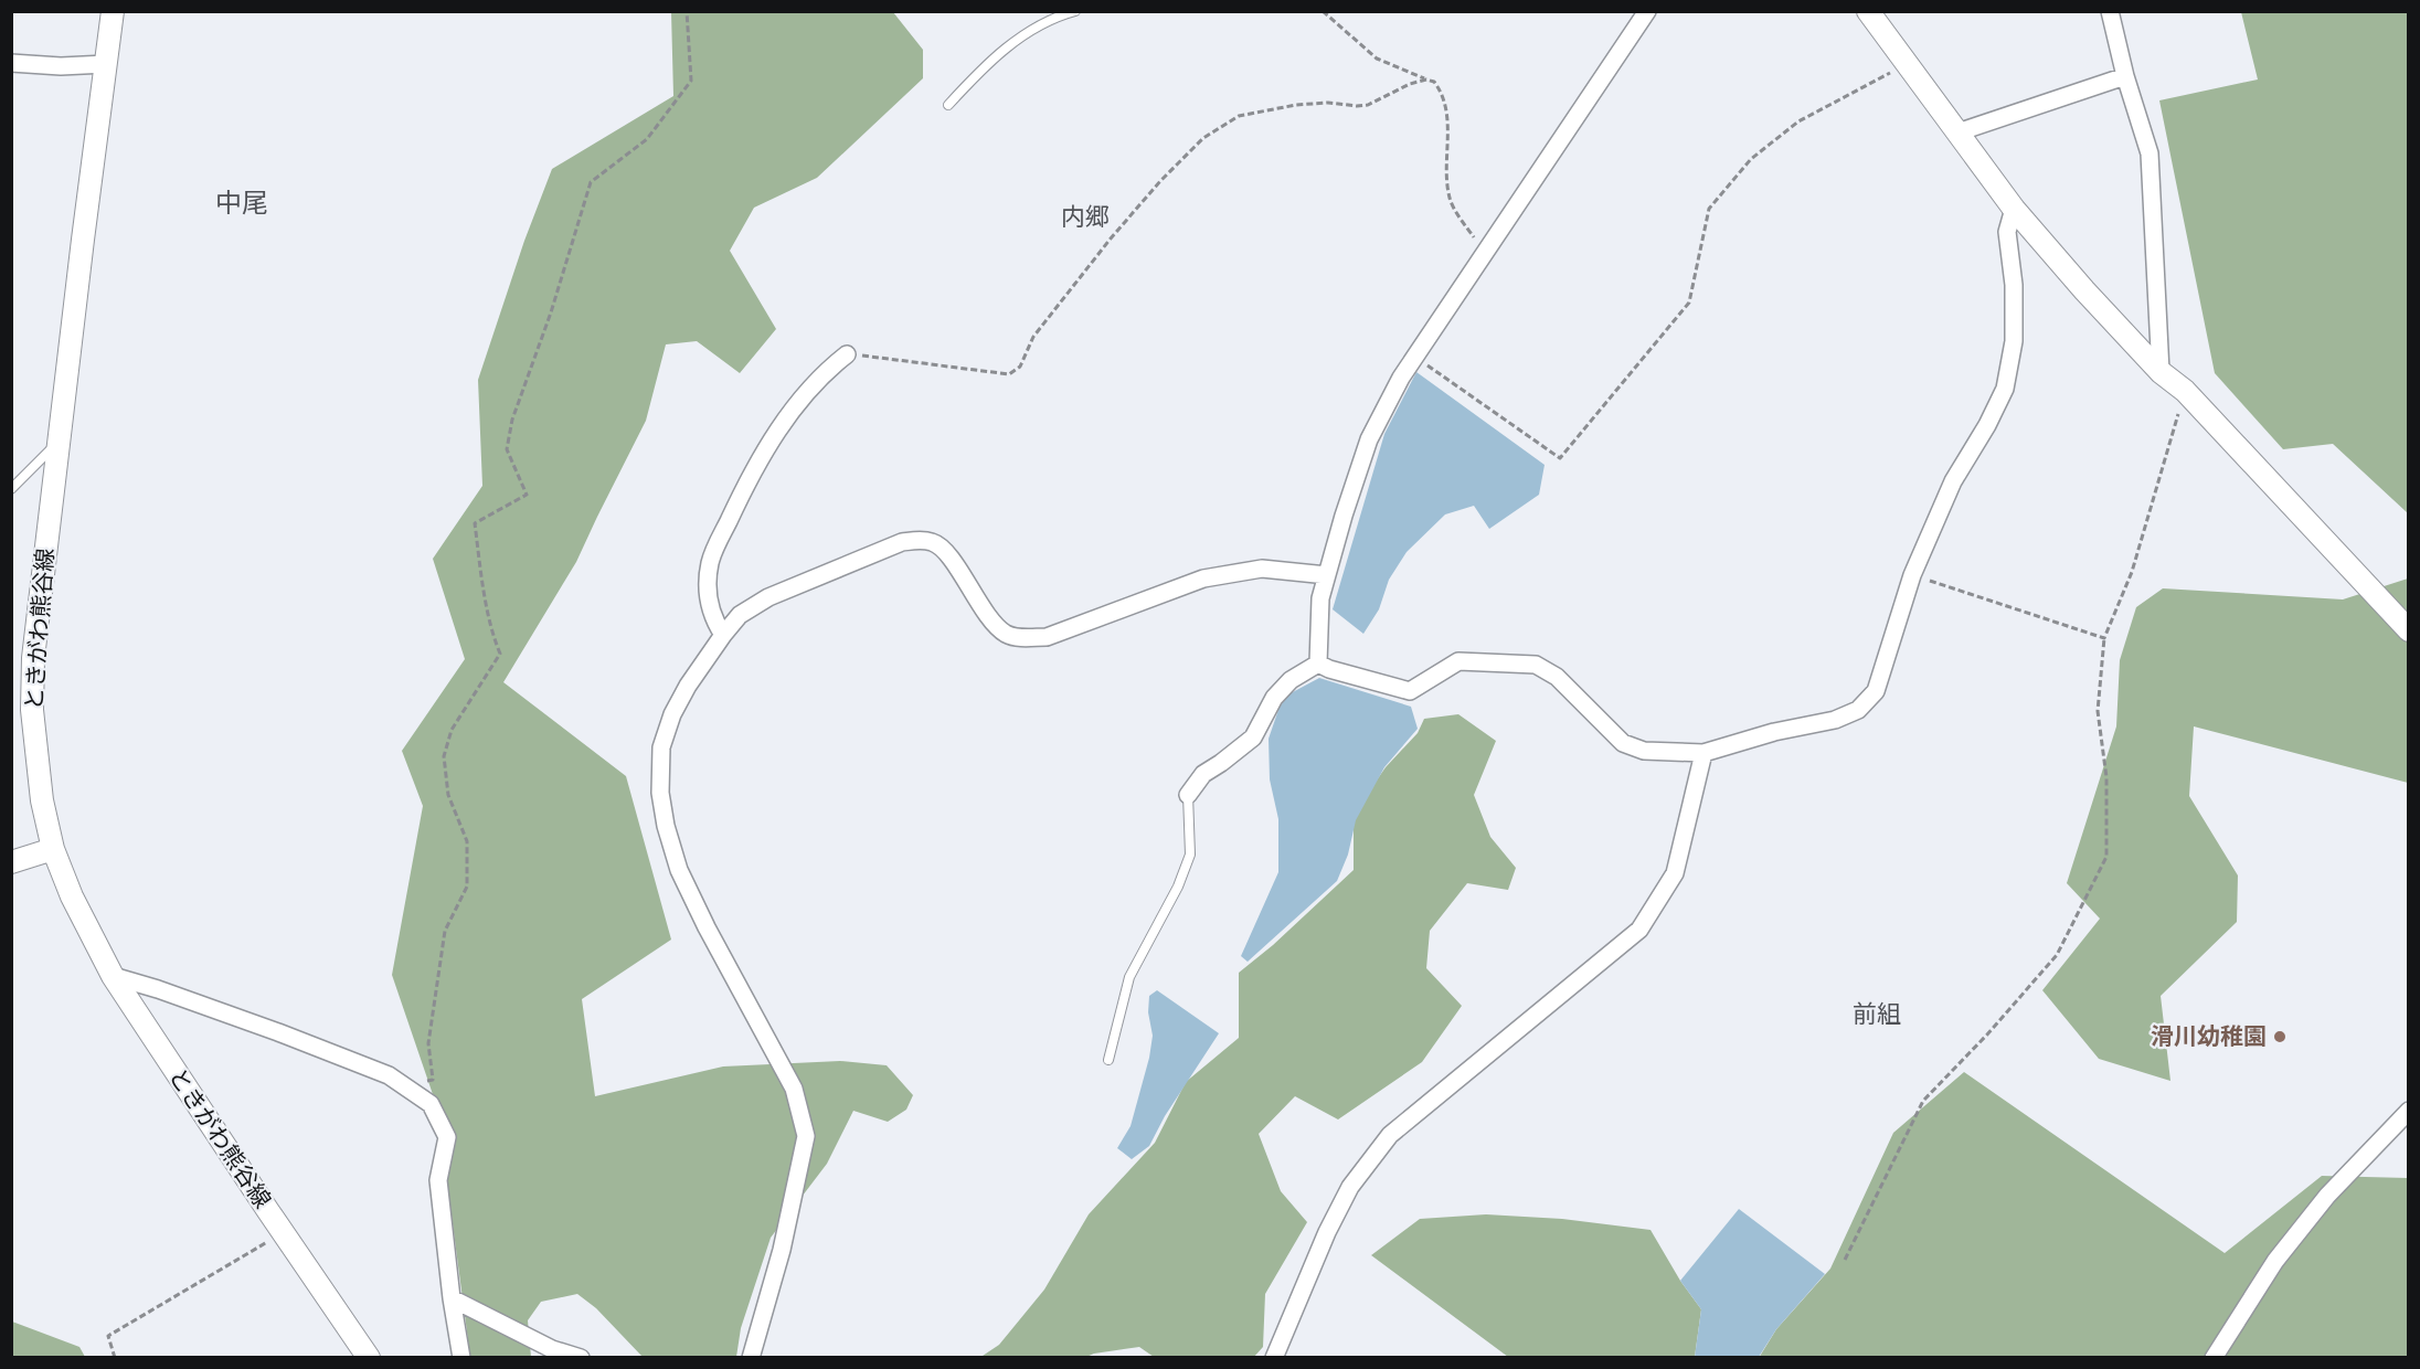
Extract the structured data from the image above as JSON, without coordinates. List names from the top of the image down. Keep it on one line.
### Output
{"streets":{"main road":["ときがわ熊谷線"]},"districts":["中尾","内郷","前組"],"places":["滑川幼稚園"]}
